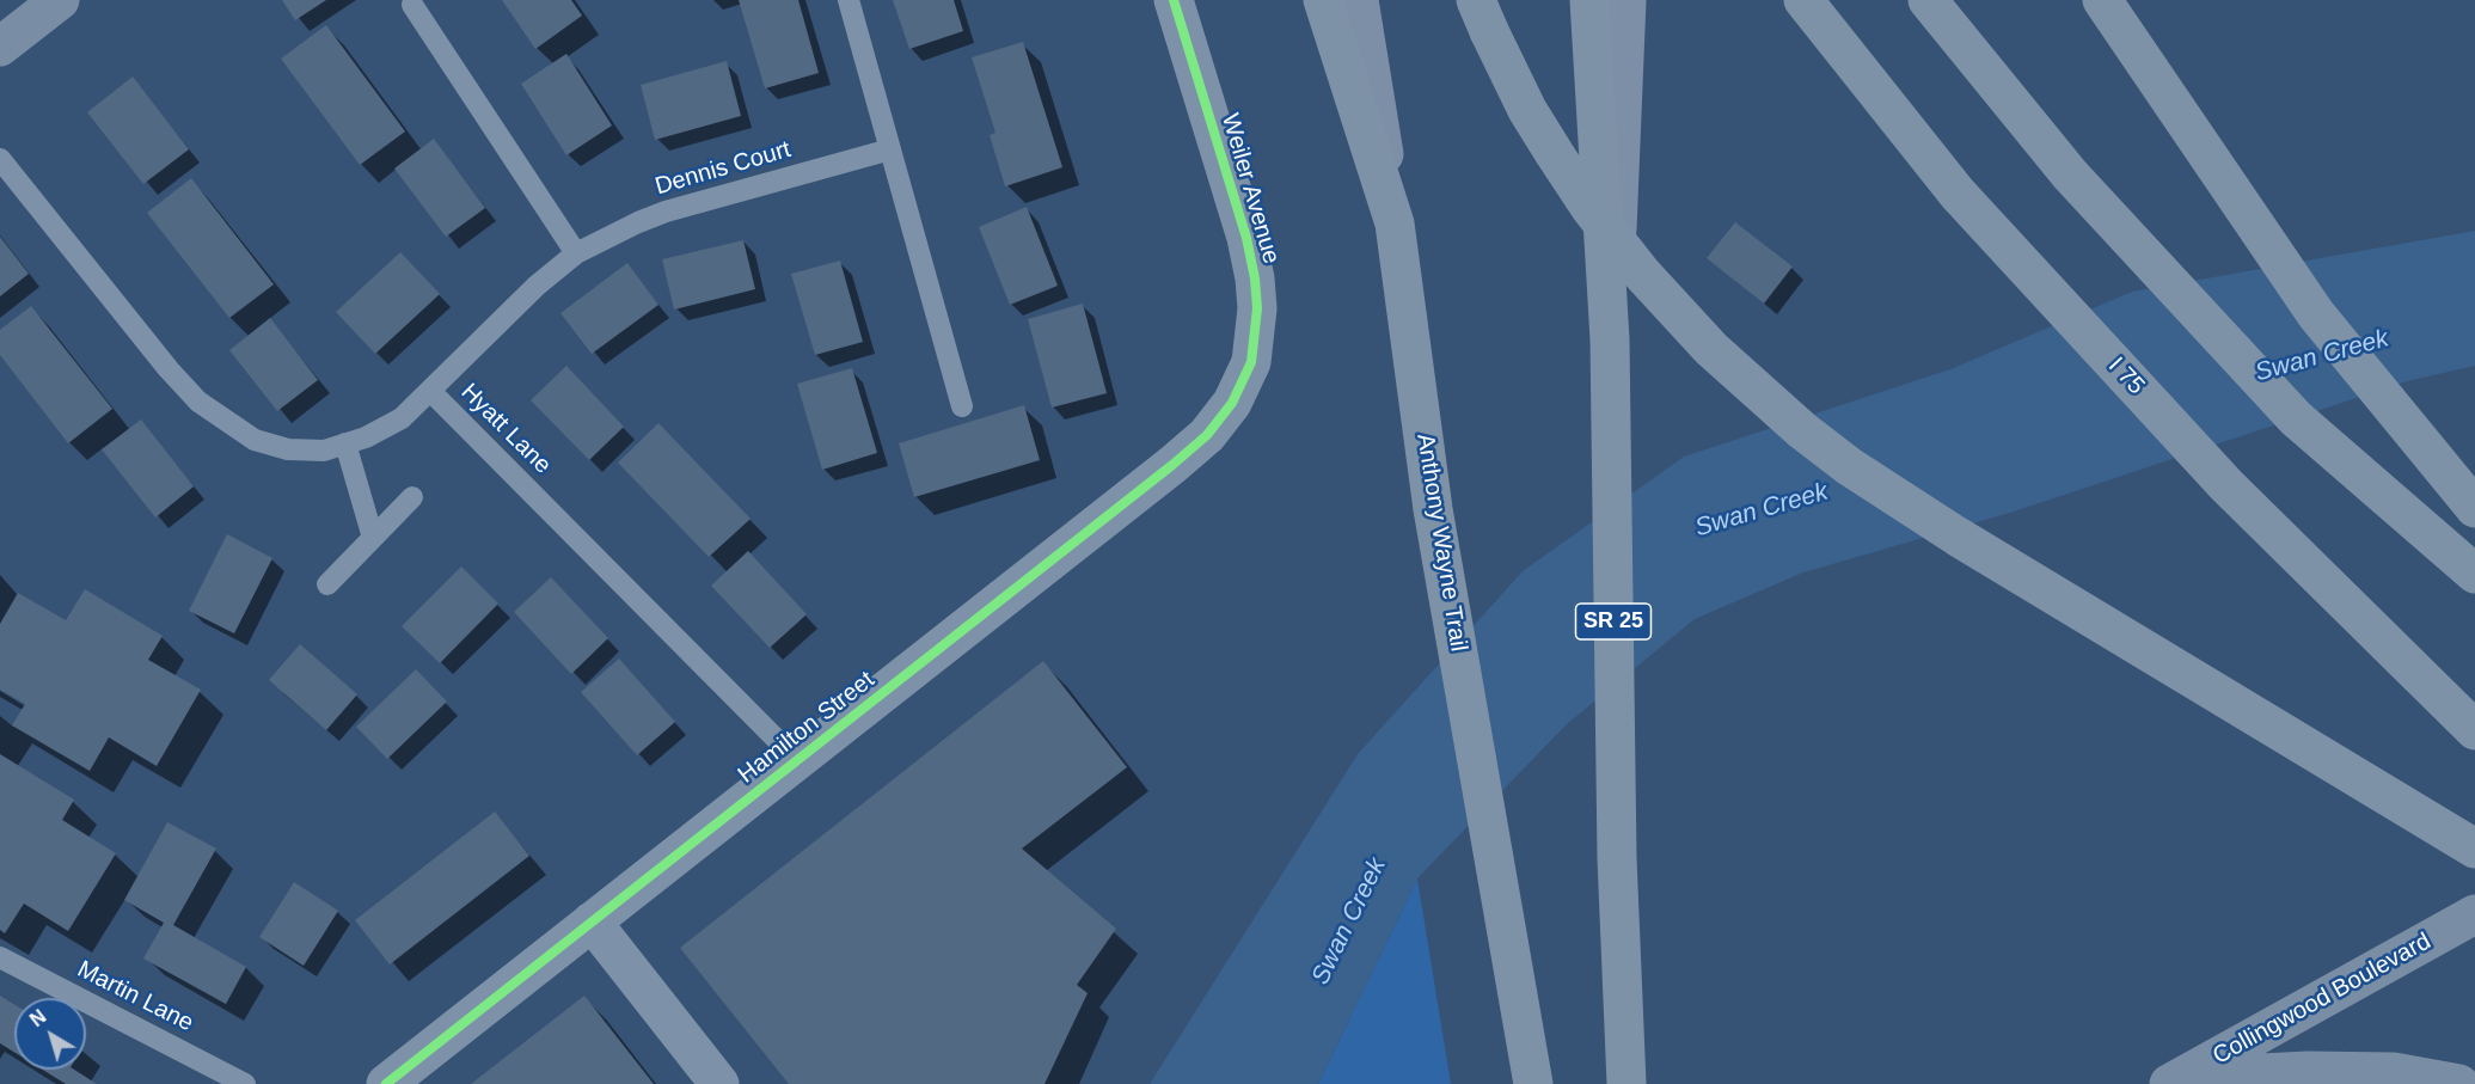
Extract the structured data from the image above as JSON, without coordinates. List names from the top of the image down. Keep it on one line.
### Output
{"streets":{"highway":["I 75","Anthony Wayne Trail","SR 25"],"main road":["Collingwood Boulevard"],"street":["Weiler Avenue","Hamilton Street"],"lane":["Dennis Court","Hyatt Lane","Martin Lane"]},"crossings":[["Dennis Court","Hyatt Lane"],["Weiler Avenue","Hamilton Street"],["Hyatt Lane","Hamilton Street"]],"water":["Swan Creek"],"north":"top left"}
